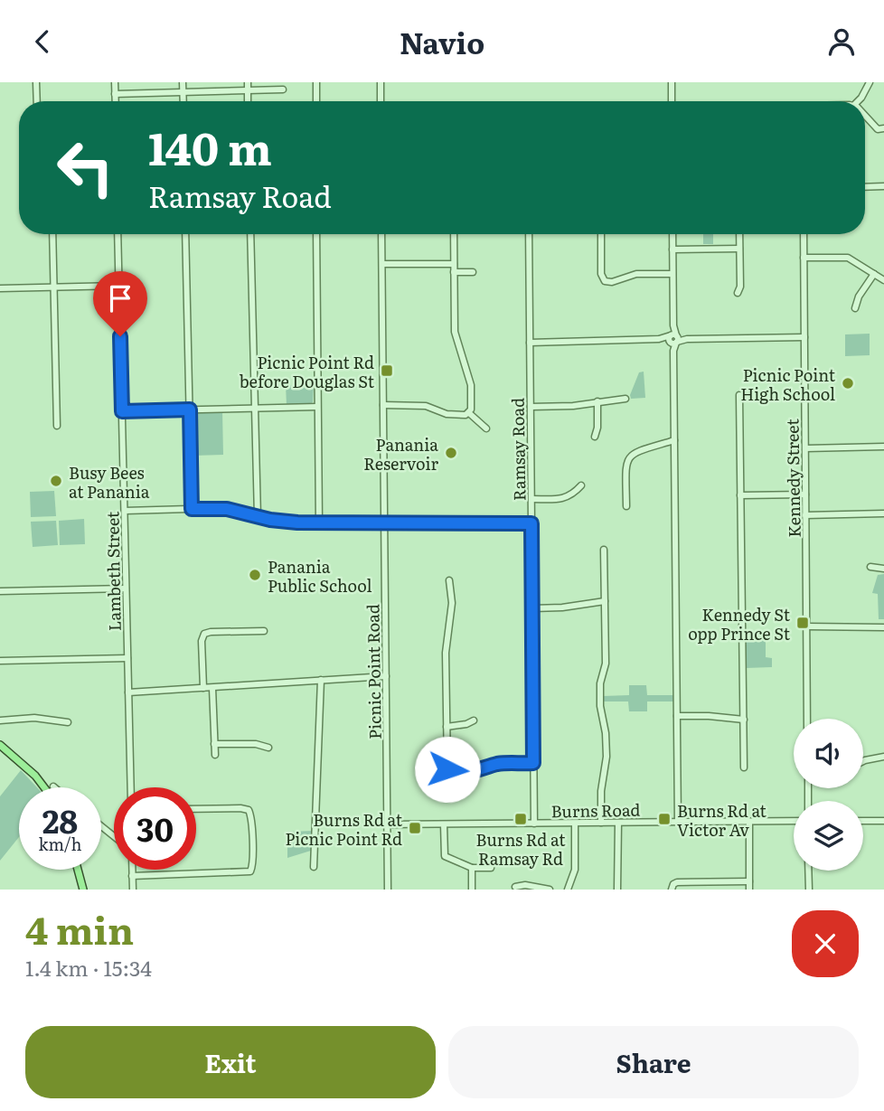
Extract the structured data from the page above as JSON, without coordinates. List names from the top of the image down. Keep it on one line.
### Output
{"streets":{"street":["Ramsay Road","Kennedy Street","Lambeth Street","Picnic Point Road","Burns Road"]},"crossings":[["Ramsay Road","Burns Road"],["Picnic Point Road","Burns Road"]],"places":{"transit":["Picnic Point Rd before Douglas St","Kennedy St opp Prince St","Burns Rd at Ramsay Rd","Burns Rd at Victor Av","Burns Rd at Picnic Point Rd"],"other":["Picnic Point High School","Panania Reservoir","Busy Bees at Panania","Panania Public School"]},"page":{"header":"Navio","turn":["140 m","Ramsay Road"],"speed":"28 km/h","limit":"30","heading":["4 min","1.4 km · 15:34"],"buttons":["Exit","Share"]}}
